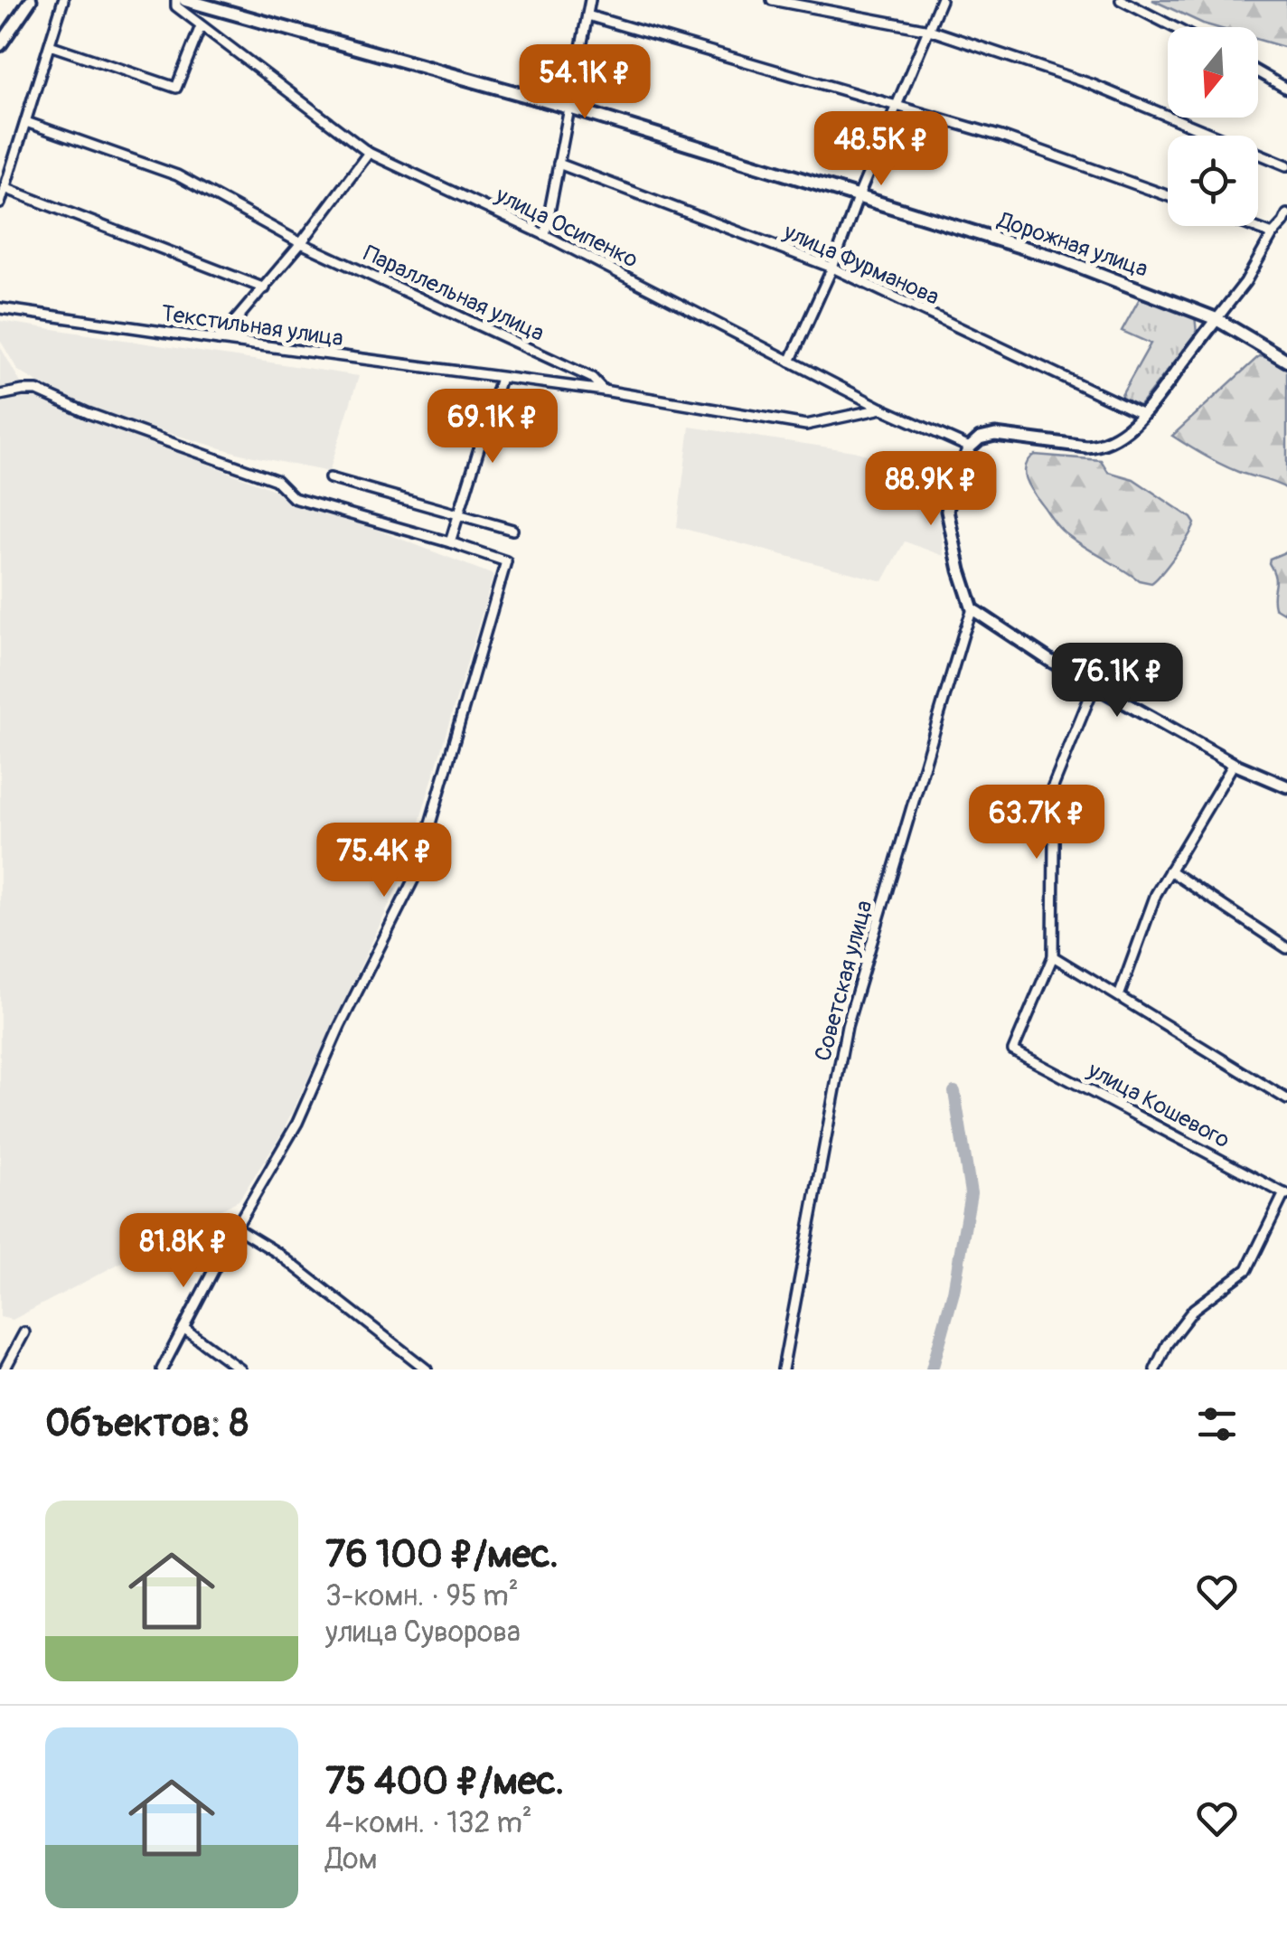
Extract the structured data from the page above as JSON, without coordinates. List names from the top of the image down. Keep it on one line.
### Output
{"streets":{"main road":["Дорожная улица"],"street":["улица Осипенко","улица Фурманова","Параллельная улица","Текстильная улица","Советская улица","улица Кошевого"]},"crossings":[["улица Осипенко","Параллельная улица"],["Параллельная улица","Текстильная улица"]],"north":"bottom","page":{"price":["54.1K ₽","48.5K ₽","69.1K ₽","88.9K ₽","76.1K ₽","63.7K ₽","75.4K ₽","81.8K ₽"],"heading":"Объектов: 8","list":[{"name":"76 100 ₽/мес.","note":"3-комн. · 95 m² · улица Суворова"},{"name":"75 400 ₽/мес.","note":"4-комн. · 132 m² · Дом"}]}}
